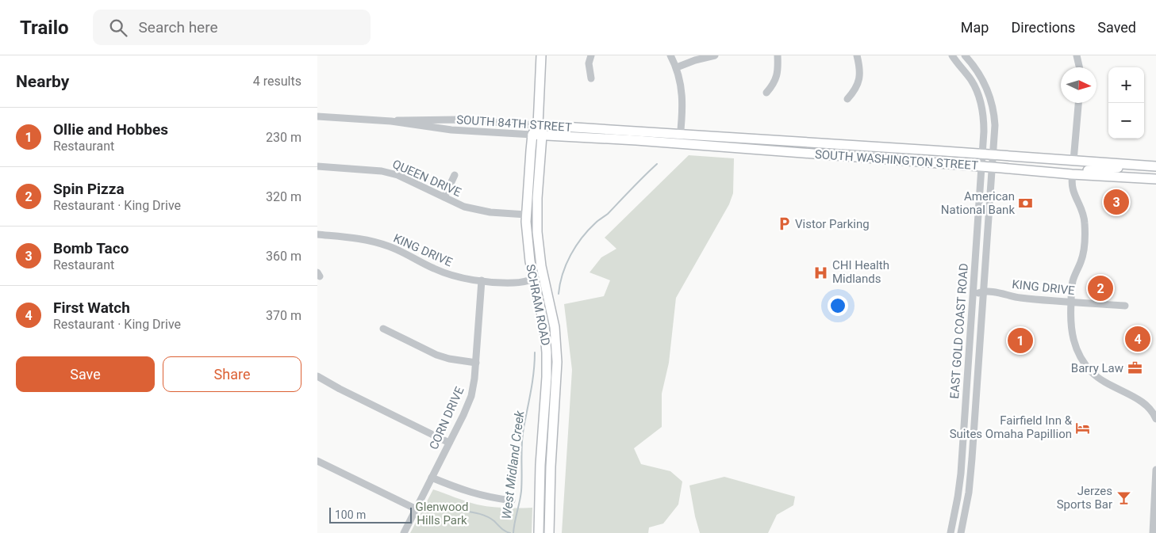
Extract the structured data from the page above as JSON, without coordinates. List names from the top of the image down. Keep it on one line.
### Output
{"streets":{"main road":["SOUTH 84TH STREET","SOUTH WASHINGTON STREET","SCHRAM ROAD"],"street":["QUEEN DRIVE","KING DRIVE","EAST GOLD COAST ROAD","CORN DRIVE"]},"crossings":[["SOUTH 84TH STREET","SOUTH WASHINGTON STREET"],["SOUTH 84TH STREET","SCHRAM ROAD"],["SOUTH WASHINGTON STREET","EAST GOLD COAST ROAD"],["QUEEN DRIVE","SCHRAM ROAD"],["KING DRIVE","SCHRAM ROAD"],["KING DRIVE","EAST GOLD COAST ROAD"],["KING DRIVE","CORN DRIVE"]],"water":["West Midland Creek"],"parks":["Glenwood Hills Park"],"places":{"bank":["American National Bank"],"parking":["Vistor Parking"],"hospital":["CHI Health Midlands"],"office":["Barry Law"],"hotel":["Fairfield Inn & Suites Omaha Papillion"],"bar":["Jerzes Sports Bar"]},"scale_bar":"100 m","north":"right","page":{"header":"Trailo","search":"Search here","nav":["Map","Directions","Saved"],"heading":["Nearby","4 results"],"map_buttons":["+","−"],"list":[{"mark":"1","name":"Ollie and Hobbes","note":"Restaurant","value":"230 m"},{"mark":"2","name":"Spin Pizza","note":"Restaurant · King Drive","value":"320 m"},{"mark":"3","name":"Bomb Taco","note":"Restaurant","value":"360 m"},{"mark":"4","name":"First Watch","note":"Restaurant · King Drive","value":"370 m"}],"pins":["3","2","4","1"],"buttons":["Save","Share"],"scale":"100 m"}}
